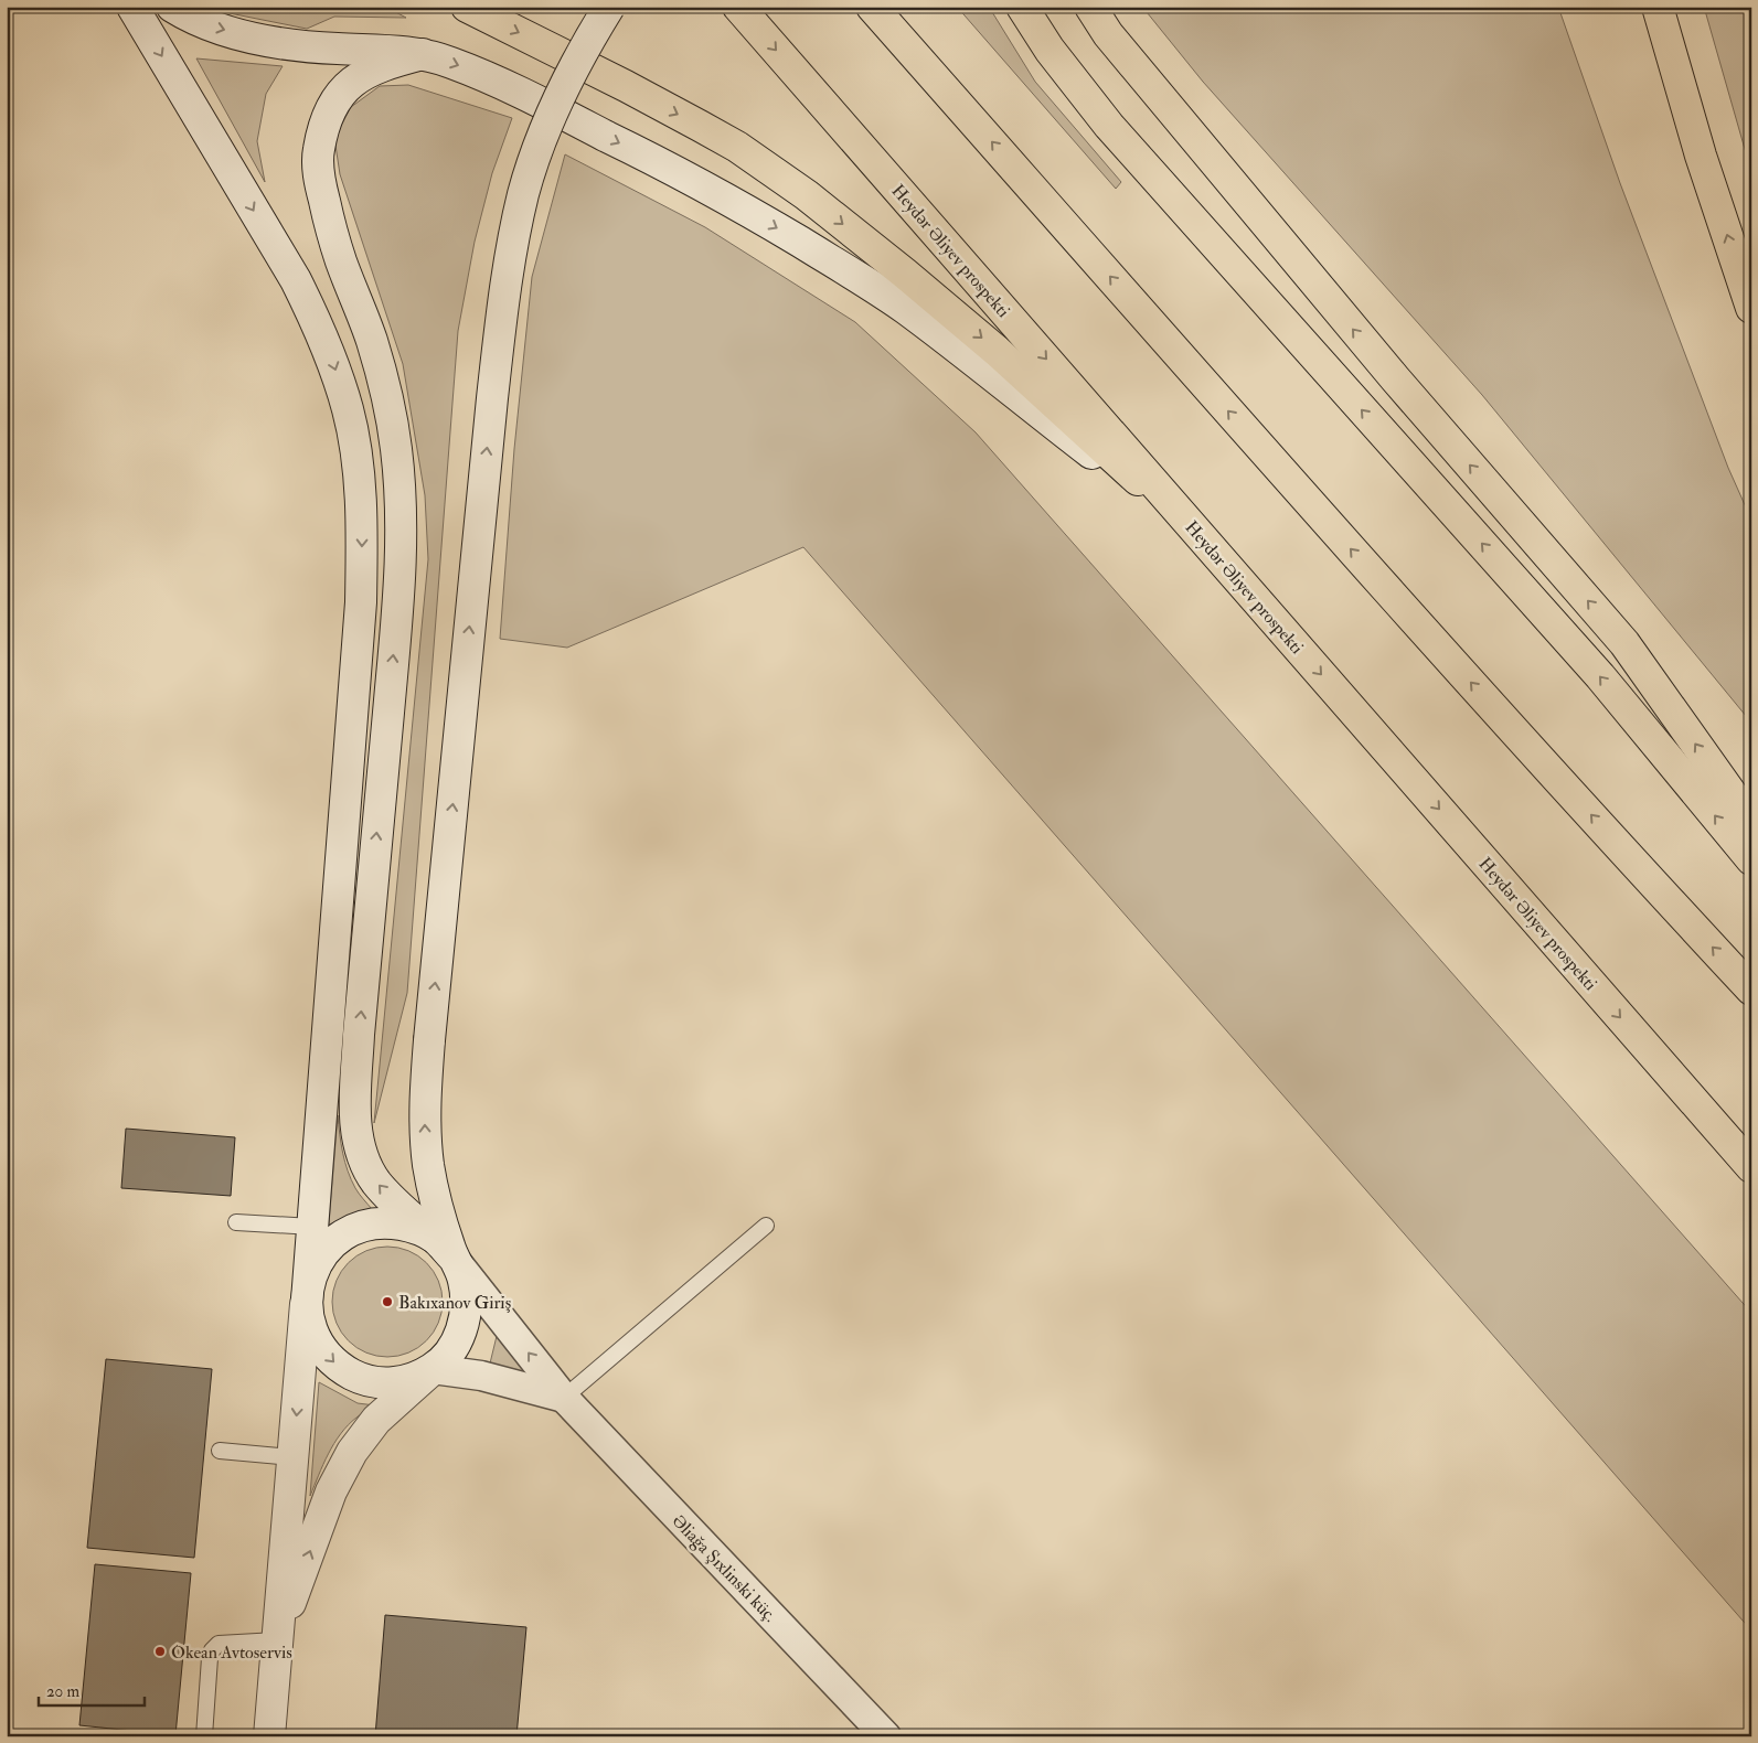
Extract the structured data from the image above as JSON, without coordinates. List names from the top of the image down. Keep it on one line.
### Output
{"streets":{"main road":["Heydər Əliyev prospekti"],"street":["Əliağa Şıxlinski küç."]},"places":["Bakıxanov Giriş","Okean Avtoservis"],"scale_bar":"20 m"}
